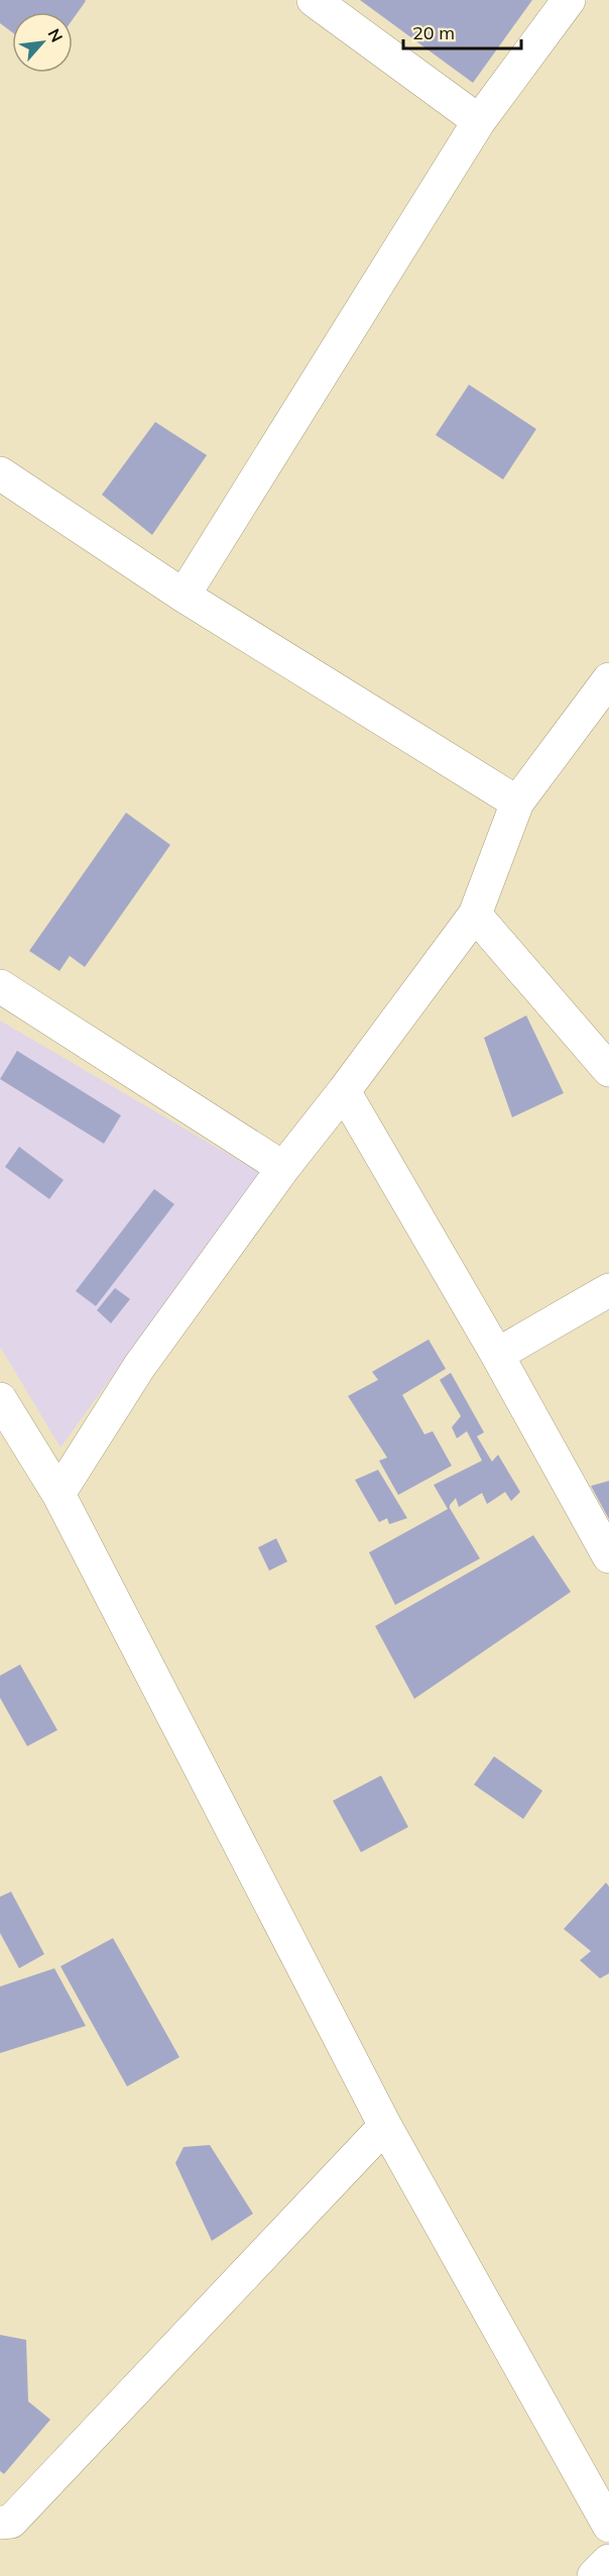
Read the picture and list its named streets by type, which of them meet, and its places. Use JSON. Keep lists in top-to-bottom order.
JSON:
{
  "scale_bar": "20 m",
  "north": "top right"
}
